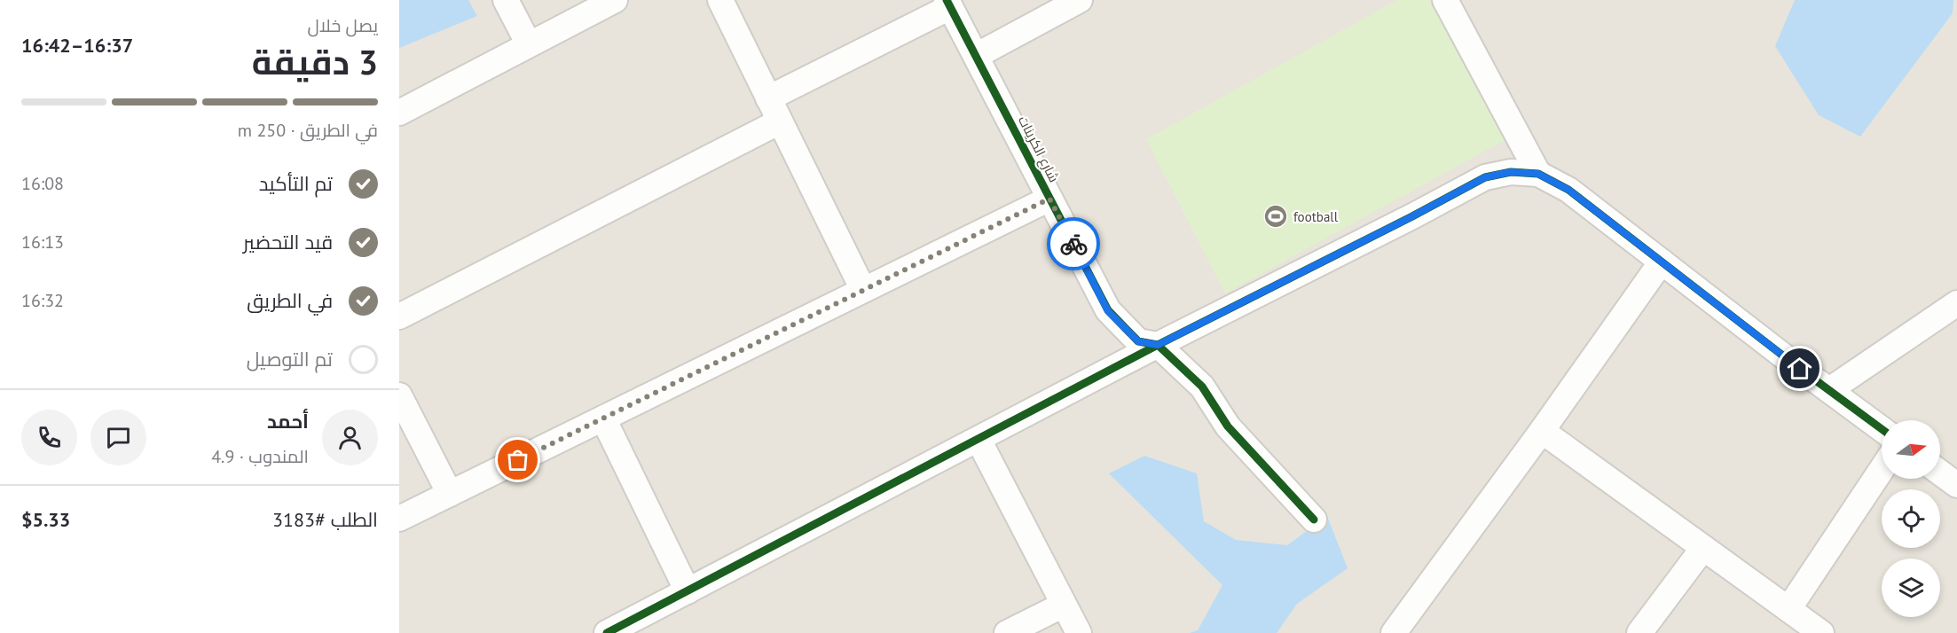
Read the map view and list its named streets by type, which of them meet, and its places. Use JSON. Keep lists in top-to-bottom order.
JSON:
{
  "streets": {
    "street": ["شارع الکرينات"]
  },
  "places": {
    "sports": ["football"]
  },
  "north": "right",
  "page": {
    "heading": ["3 دقيقة", "يصل خلال", "16:37–16:42"],
    "panel": [
      "أحمد",
      "المندوب · 4.9",
      "الطلب #3183",
      "$5.33"
    ],
    "bar": "في الطريق · 250 m",
    "list": [
      ["تم التأكيد", "16:08"],
      ["قيد التحضير", "16:13"],
      ["في الطريق", "16:32"],
      "تم التوصيل"
    ]
  }
}
